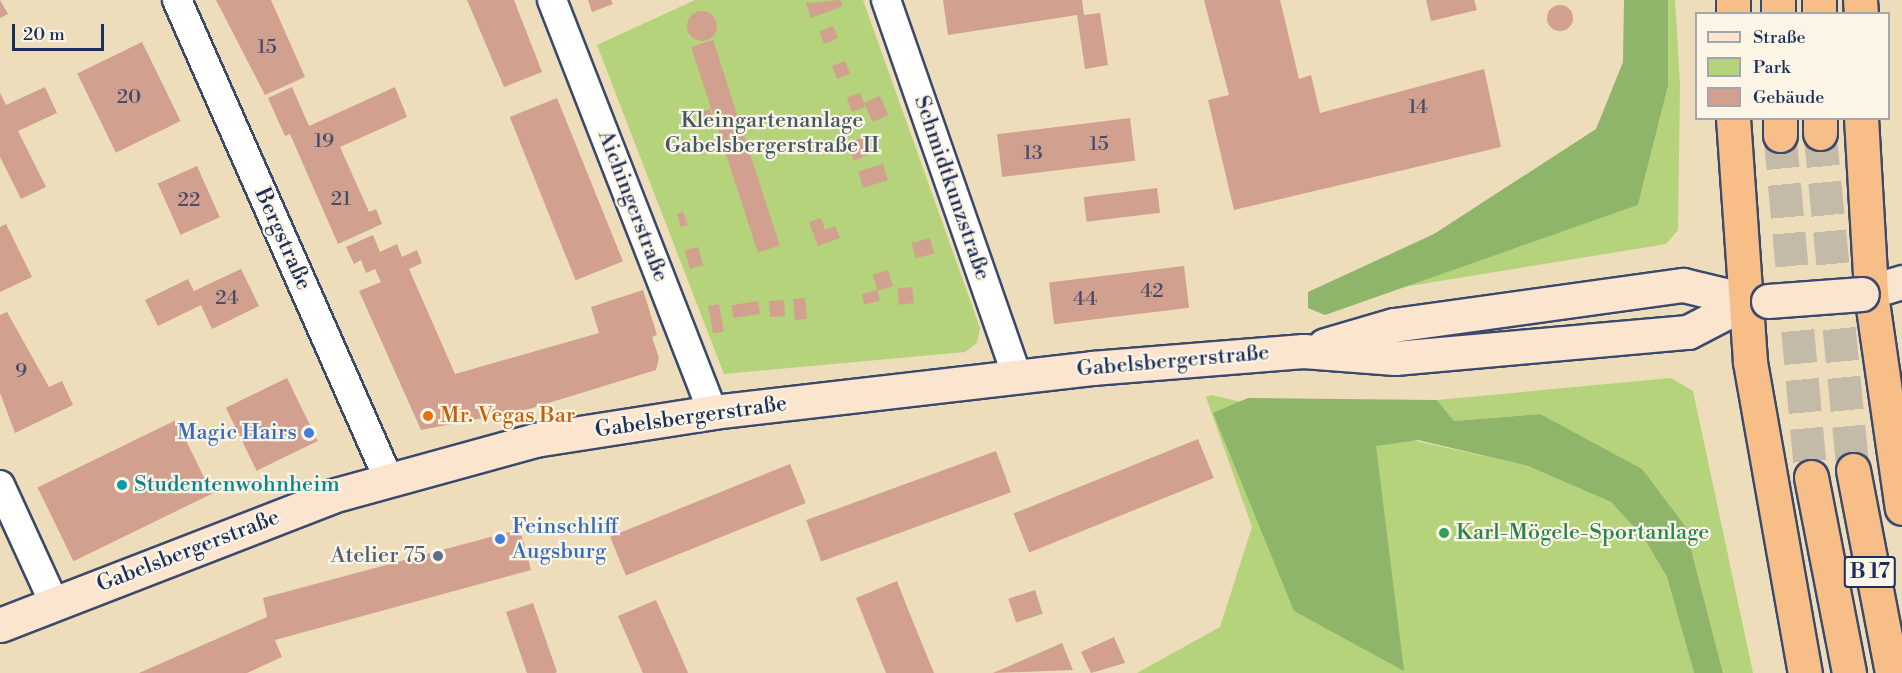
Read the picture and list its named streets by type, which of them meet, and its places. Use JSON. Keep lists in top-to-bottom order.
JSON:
{
  "streets": {
    "highway": ["B 17"],
    "street": [
      "Schmidtkunzstraße",
      "Aichingerstraße",
      "Bergstraße",
      "Gabelsbergerstraße"
    ]
  },
  "crossings": [
    ["Schmidtkunzstraße", "Gabelsbergerstraße"],
    ["Aichingerstraße", "Gabelsbergerstraße"],
    ["Bergstraße", "Gabelsbergerstraße"]
  ],
  "parks": ["Kleingartenanlage Gabelsbergerstraße II"],
  "places": [
    "Mr. Vegas Bar",
    "Magic Hairs",
    "Studentenwohnheim",
    "Karl-Mögele-Sportanlage",
    "Feinschliff Augsburg",
    "Atelier 75"
  ],
  "house_numbers": [
    "15",
    "20",
    "14",
    "19",
    "15",
    "13",
    "21",
    "22",
    "42",
    "24",
    "44",
    "9"
  ],
  "legend": ["Straße", "Park", "Gebäude"],
  "scale_bar": "20 m"
}
